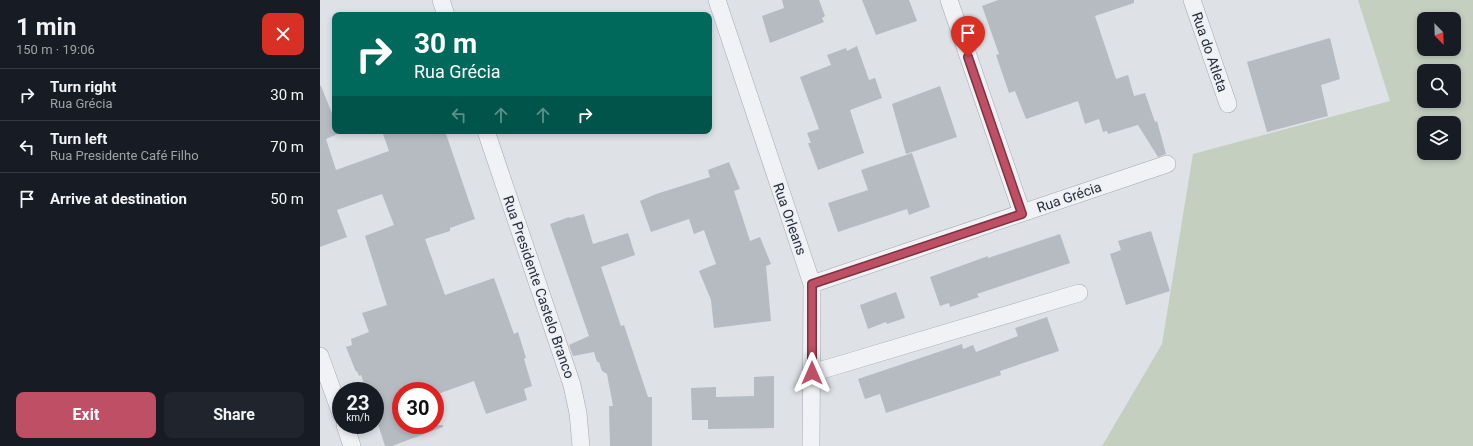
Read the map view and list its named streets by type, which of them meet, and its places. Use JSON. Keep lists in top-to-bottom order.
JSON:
{
  "streets": {
    "street": [
      "Rua do Atleta",
      "Rua Grécia",
      "Rua Orleans",
      "Rua Presidente Castelo Branco"
    ]
  },
  "crossings": [
    ["Rua Grécia", "Rua Orleans"]
  ],
  "north": "bottom right",
  "page": {
    "heading": ["1 min", "150 m · 19:06"],
    "turn": ["30 m", "Rua Grécia"],
    "list": [
      {
        "name": "Turn right",
        "note": "Rua Grécia",
        "value": "30 m"
      },
      {
        "name": "Turn left",
        "note": "Rua Presidente Café Filho",
        "value": "70 m"
      },
      {
        "name": "Arrive at destination",
        "value": "50 m"
      }
    ],
    "speed": "23 km/h",
    "limit": "30",
    "buttons": ["Exit", "Share"]
  }
}
